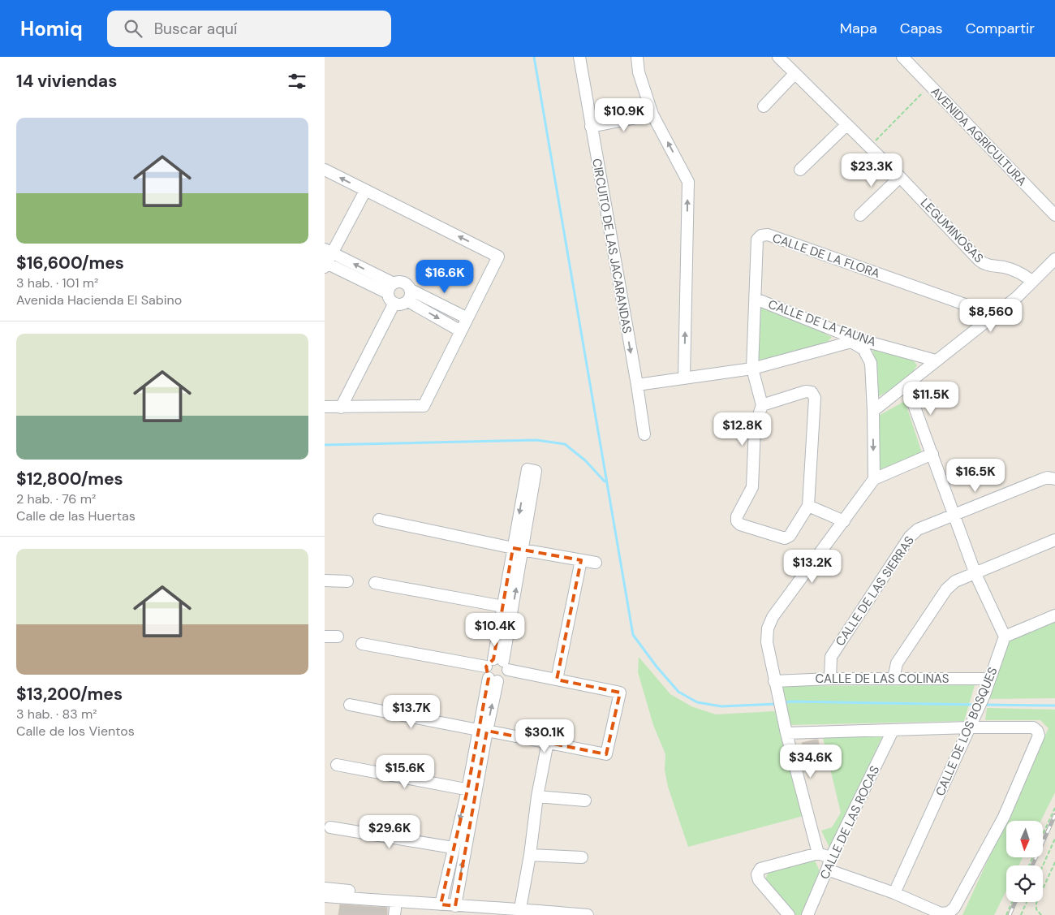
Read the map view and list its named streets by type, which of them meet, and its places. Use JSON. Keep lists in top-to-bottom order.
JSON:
{
  "streets": {
    "street": [
      "AVENIDA AGRICULTURA",
      "LEGUMINOSAS",
      "CIRCUITO DE LAS JACARANDAS",
      "CALLE DE LA FLORA",
      "CALLE DE LA FAUNA",
      "CALLE DE LAS SIERRAS",
      "CALLE DE LAS COLINAS",
      "CALLE DE LOS BOSQUES",
      "CALLE DE LAS ROCAS"
    ]
  },
  "crossings": [
    ["CALLE DE LA FLORA", "CALLE DE LA FAUNA"],
    ["CALLE DE LAS SIERRAS", "CALLE DE LAS COLINAS"],
    ["CALLE DE LAS COLINAS", "CALLE DE LOS BOSQUES"]
  ],
  "north": "bottom",
  "page": {
    "header": "Homiq",
    "search": "Buscar aquí",
    "nav": ["Mapa", "Capas", "Compartir"],
    "heading": "14 viviendas",
    "price": [
      "$10.9K",
      "$23.3K",
      "$16.6K",
      "$8,560",
      "$11.5K",
      "$12.8K",
      "$16.5K",
      "$13.2K",
      "$10.4K",
      "$13.7K",
      "$30.1K",
      "$34.6K",
      "$15.6K",
      "$29.6K"
    ],
    "list": [
      {
        "name": "$16,600/mes",
        "note": "3 hab. · 101 m² · Avenida Hacienda El Sabino"
      },
      {
        "name": "$12,800/mes",
        "note": "2 hab. · 76 m² · Calle de las Huertas"
      },
      {
        "name": "$13,200/mes",
        "note": "3 hab. · 83 m² · Calle de los Vientos"
      }
    ]
  }
}
